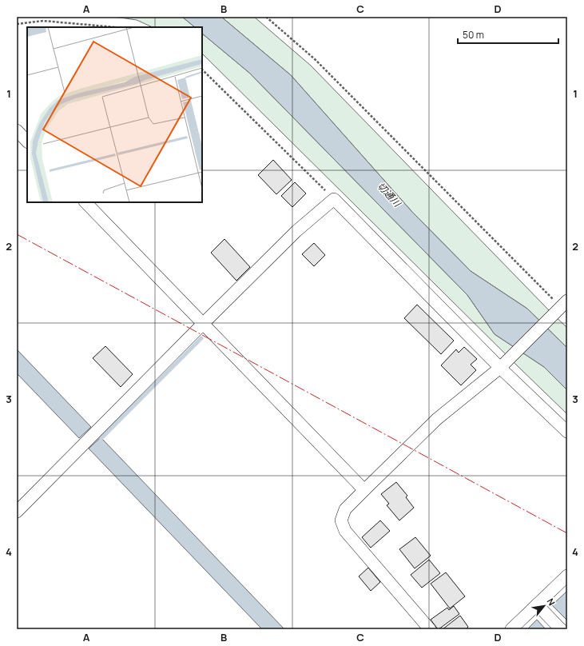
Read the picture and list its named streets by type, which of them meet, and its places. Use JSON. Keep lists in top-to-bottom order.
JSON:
{
  "water": ["切通川"],
  "scale_bar": "50 m",
  "north": "top right",
  "grid": {
    "columns": [
      "A",
      "B",
      "C",
      "D"
    ],
    "rows": [
      "1",
      "2",
      "3",
      "4"
    ]
  }
}
